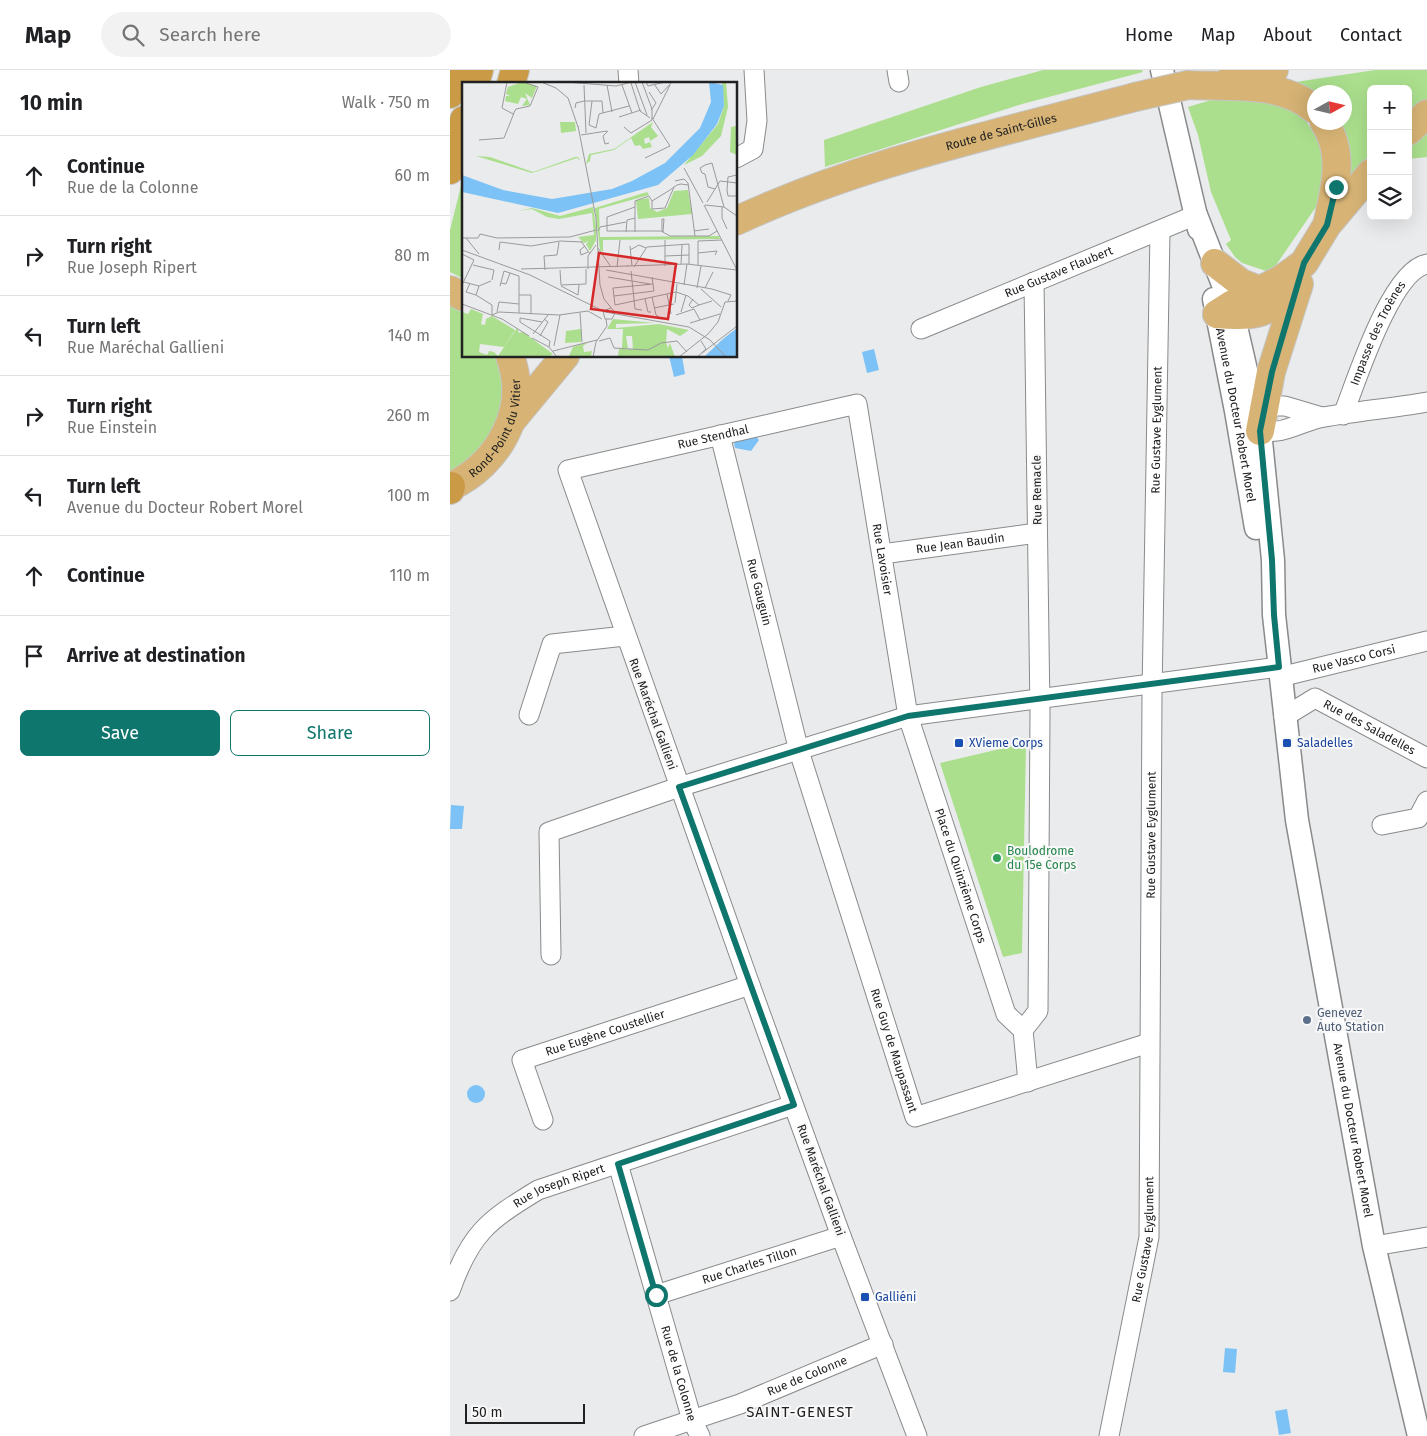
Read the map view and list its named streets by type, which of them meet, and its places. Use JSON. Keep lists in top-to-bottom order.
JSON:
{
  "streets": {
    "main road": ["Route de Saint-Gilles", "Rond-Point du Vitier"],
    "street": [
      "Rue Gustave Flaubert",
      "Impasse des Troènes",
      "Avenue du Docteur Robert Morel",
      "Rue Gustave Eyglument",
      "Rue Stendhal",
      "Rue Remacle",
      "Rue Jean Baudin",
      "Rue Lavoisier",
      "Rue Gauguin",
      "Rue Vasco Corsi",
      "Rue Maréchal Gallieni",
      "Rue des Saladelles",
      "Place du Quinzième Corps",
      "Rue Eugène Coustellier",
      "Rue Guy de Maupassant",
      "Rue Joseph Ripert",
      "Rue Charles Tillon",
      "Rue de la Colonne",
      "Rue de Colonne"
    ]
  },
  "crossings": [
    ["Rue Gustave Flaubert", "Avenue du Docteur Robert Morel"],
    ["Rue Gustave Flaubert", "Rue Gustave Eyglument"],
    ["Rue Gustave Flaubert", "Rue Remacle"],
    ["Avenue du Docteur Robert Morel", "Rue Vasco Corsi"],
    ["Avenue du Docteur Robert Morel", "Rue des Saladelles"],
    ["Rue Gustave Eyglument", "Rue Vasco Corsi"],
    ["Rue Gustave Eyglument", "Rue Guy de Maupassant"],
    ["Rue Stendhal", "Rue Lavoisier"],
    ["Rue Stendhal", "Rue Gauguin"],
    ["Rue Stendhal", "Rue Maréchal Gallieni"],
    ["Rue Remacle", "Rue Jean Baudin"],
    ["Rue Remacle", "Rue Vasco Corsi"],
    ["Rue Jean Baudin", "Rue Lavoisier"],
    ["Rue Lavoisier", "Rue Vasco Corsi"],
    ["Rue Lavoisier", "Place du Quinzième Corps"],
    ["Rue Gauguin", "Rue Vasco Corsi"],
    ["Rue Gauguin", "Rue Guy de Maupassant"],
    ["Rue Vasco Corsi", "Rue Maréchal Gallieni"],
    ["Rue Vasco Corsi", "Place du Quinzième Corps"],
    ["Rue Vasco Corsi", "Rue Guy de Maupassant"],
    ["Rue Maréchal Gallieni", "Rue Eugène Coustellier"],
    ["Rue Maréchal Gallieni", "Rue Joseph Ripert"],
    ["Rue Maréchal Gallieni", "Rue Charles Tillon"],
    ["Rue Maréchal Gallieni", "Rue de Colonne"],
    ["Rue Joseph Ripert", "Rue de la Colonne"],
    ["Rue Charles Tillon", "Rue de la Colonne"],
    ["Rue de la Colonne", "Rue de Colonne"]
  ],
  "districts": ["SAINT-GENEST"],
  "places": {
    "transit": ["XVieme Corps", "Saladelles", "Galliéni"],
    "other": ["Boulodrome du 15e Corps", "Genevez Auto Station"]
  },
  "scale_bar": "50 m",
  "north": "right",
  "page": {
    "header": "Map",
    "search": "Search here",
    "nav": [
      "Home",
      "Map",
      "About",
      "Contact"
    ],
    "heading": ["10 min", "Walk · 750 m"],
    "map_buttons": ["+", "−"],
    "list": [
      ["Continue", "Rue de la Colonne", "60 m"],
      ["Turn right", "Rue Joseph Ripert", "80 m"],
      ["Turn left", "Rue Maréchal Gallieni", "140 m"],
      ["Turn right", "Rue Einstein", "260 m"],
      ["Turn left", "Avenue du Docteur Robert Morel", "100 m"],
      ["Continue", "110 m"],
      "Arrive at destination"
    ],
    "buttons": ["Save", "Share"],
    "scale": "50 m"
  }
}
